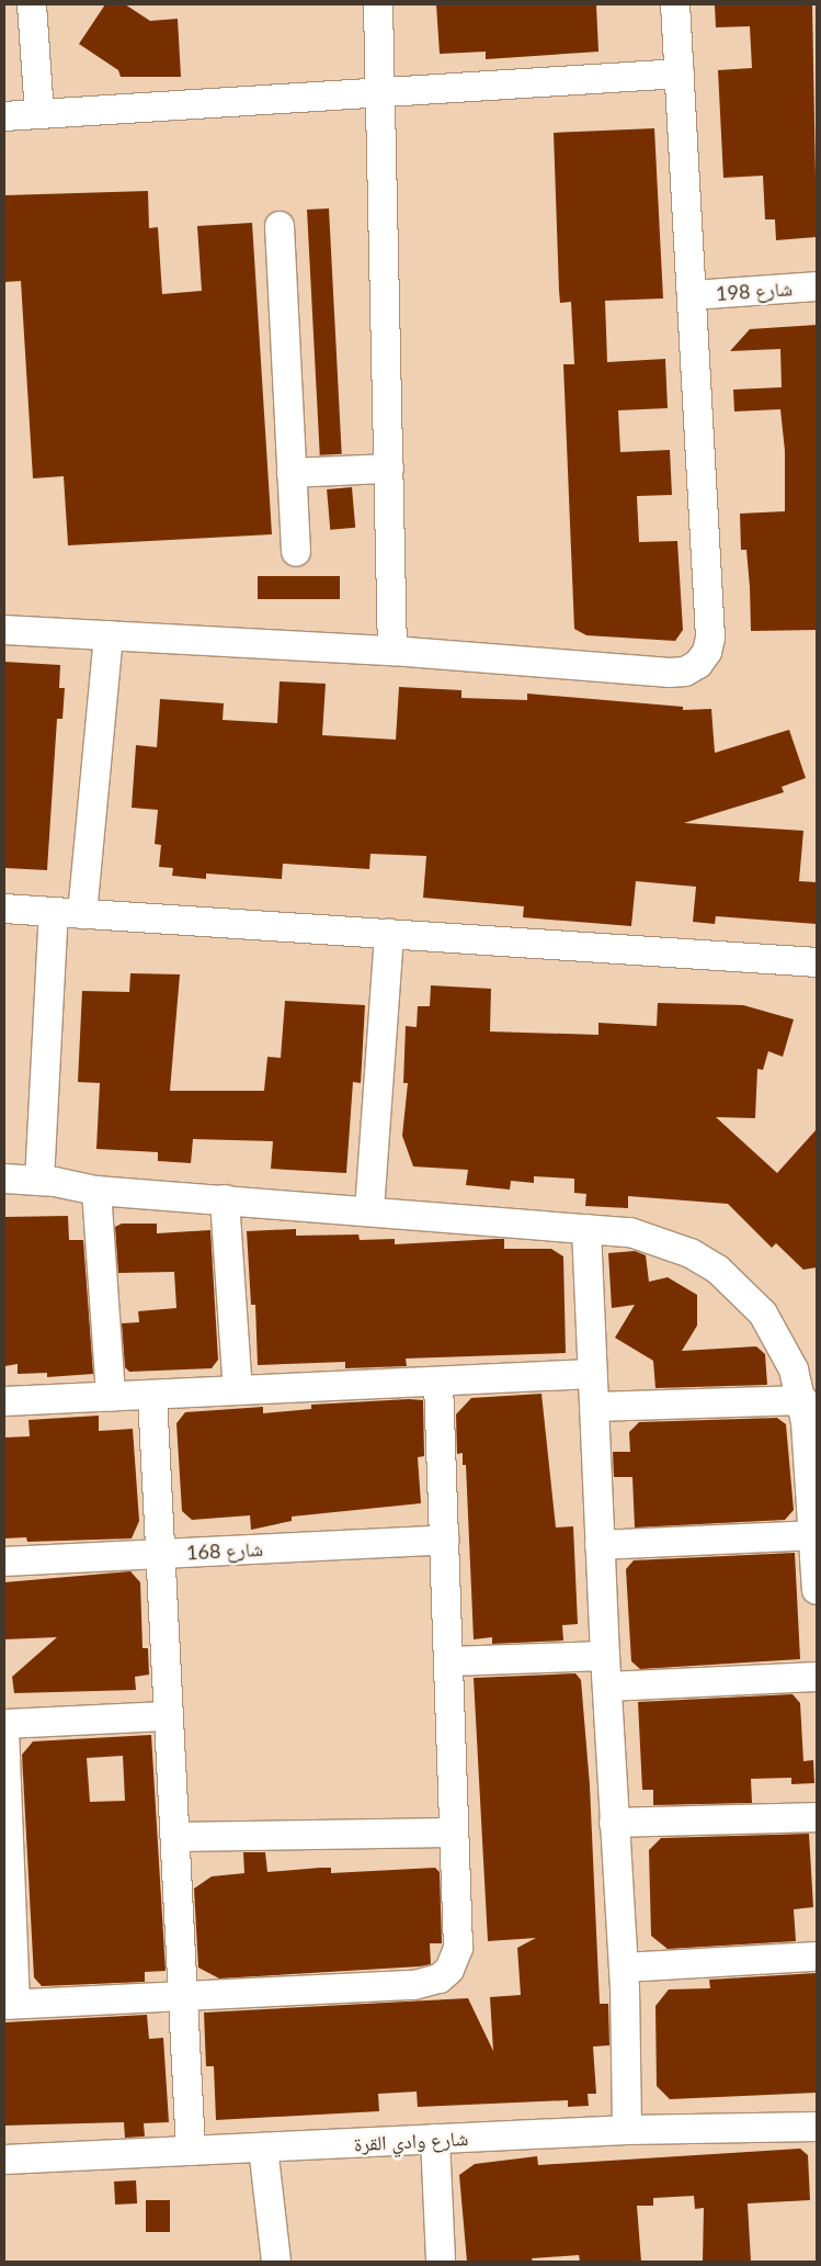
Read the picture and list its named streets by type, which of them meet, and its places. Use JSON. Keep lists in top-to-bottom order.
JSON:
{
  "streets": {
    "street": ["شارع 198", "شارع 168", "شارع وادي القرة"]
  }
}
